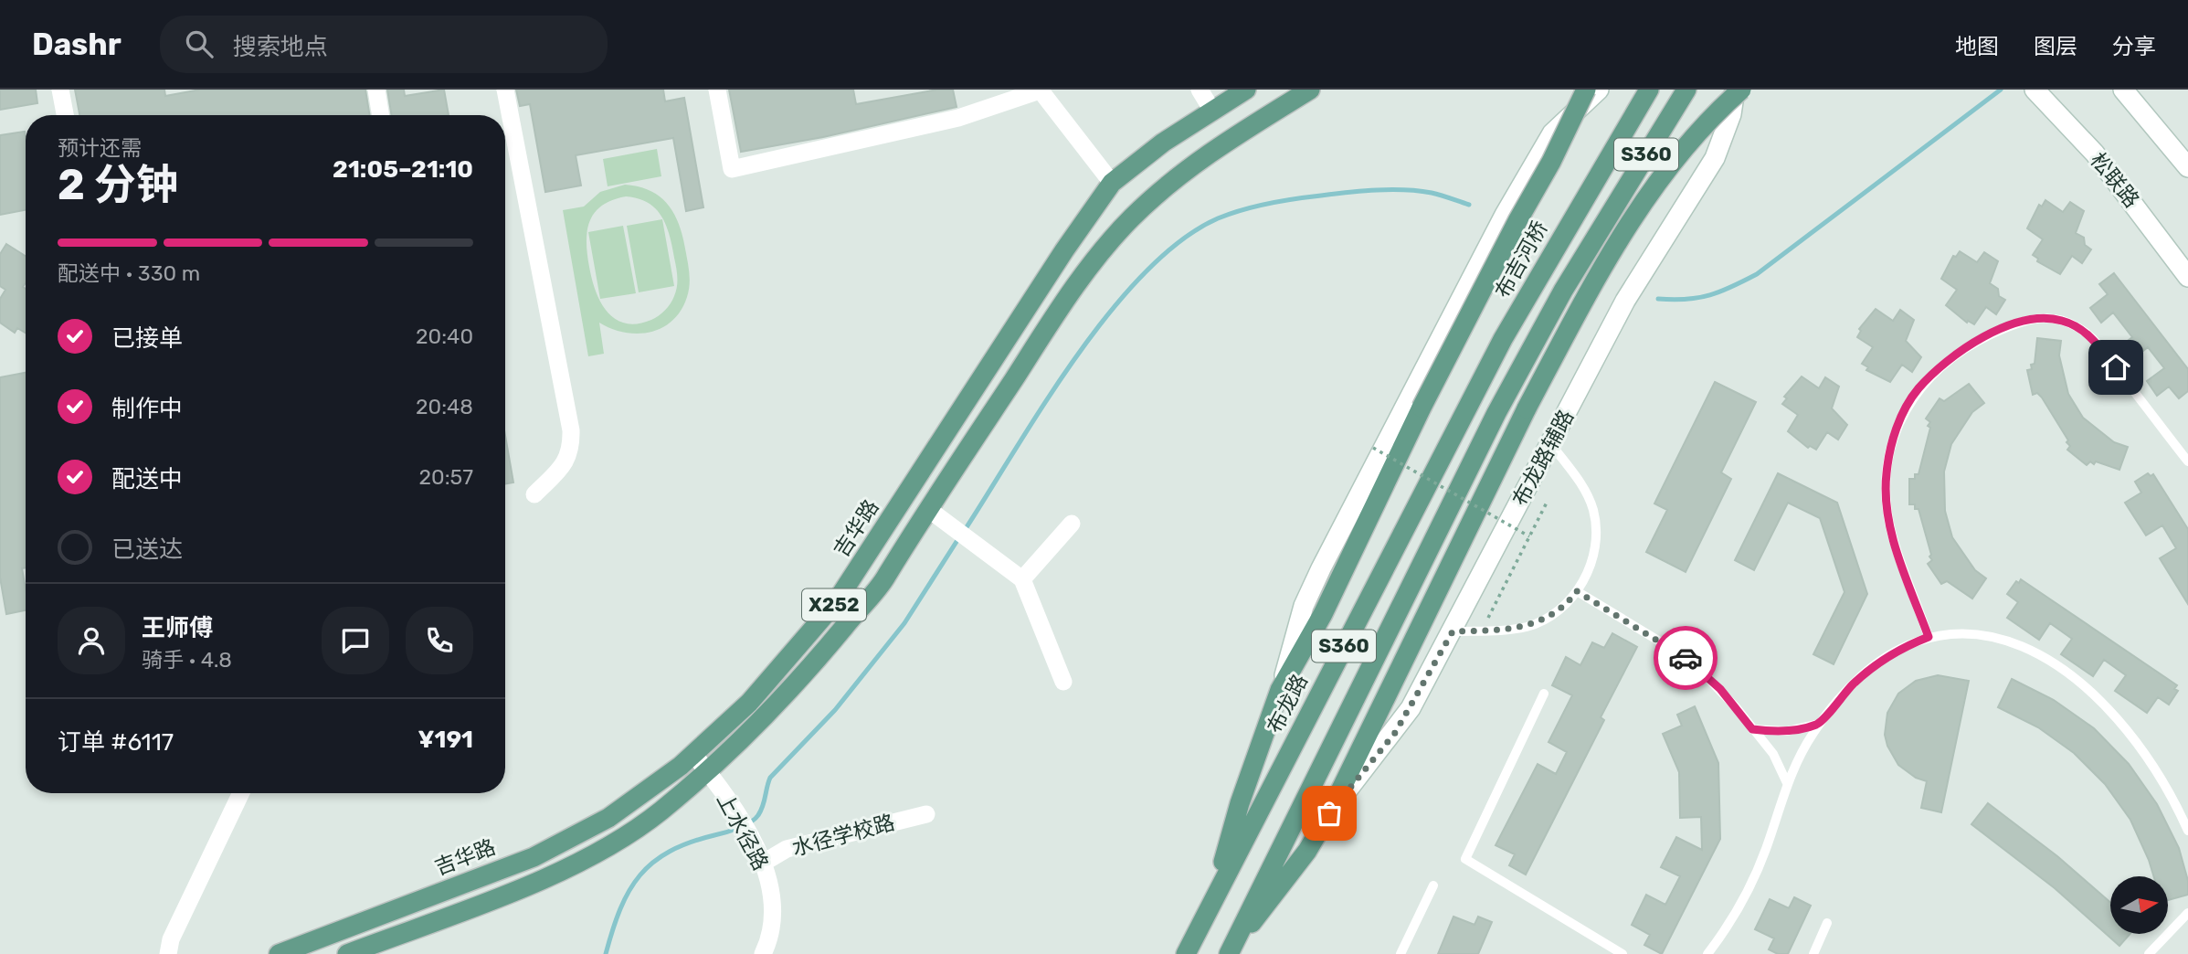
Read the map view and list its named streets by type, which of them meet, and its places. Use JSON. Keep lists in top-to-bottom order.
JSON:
{
  "streets": {
    "main road": [
      "S360",
      "松联路",
      "布吉河桥",
      "布龙路辅路",
      "吉华路",
      "X252",
      "布龙路"
    ],
    "street": ["上水径路", "水径学校路"]
  },
  "crossings": [
    ["布吉河桥", "布龙路"],
    ["吉华路", "上水径路"],
    ["X252", "上水径路"],
    ["上水径路", "水径学校路"]
  ],
  "north": "right",
  "page": {
    "header": "Dashr",
    "search": "搜索地点",
    "nav": ["地图", "图层", "分享"],
    "heading": ["2 分钟", "预计还需", "21:05–21:10"],
    "panel": [
      "王师傅",
      "骑手 · 4.8",
      "订单 #6117",
      "¥191"
    ],
    "bar": "配送中 · 330 m",
    "list": [
      ["已接单", "20:40"],
      ["制作中", "20:48"],
      ["配送中", "20:57"],
      "已送达"
    ]
  }
}
